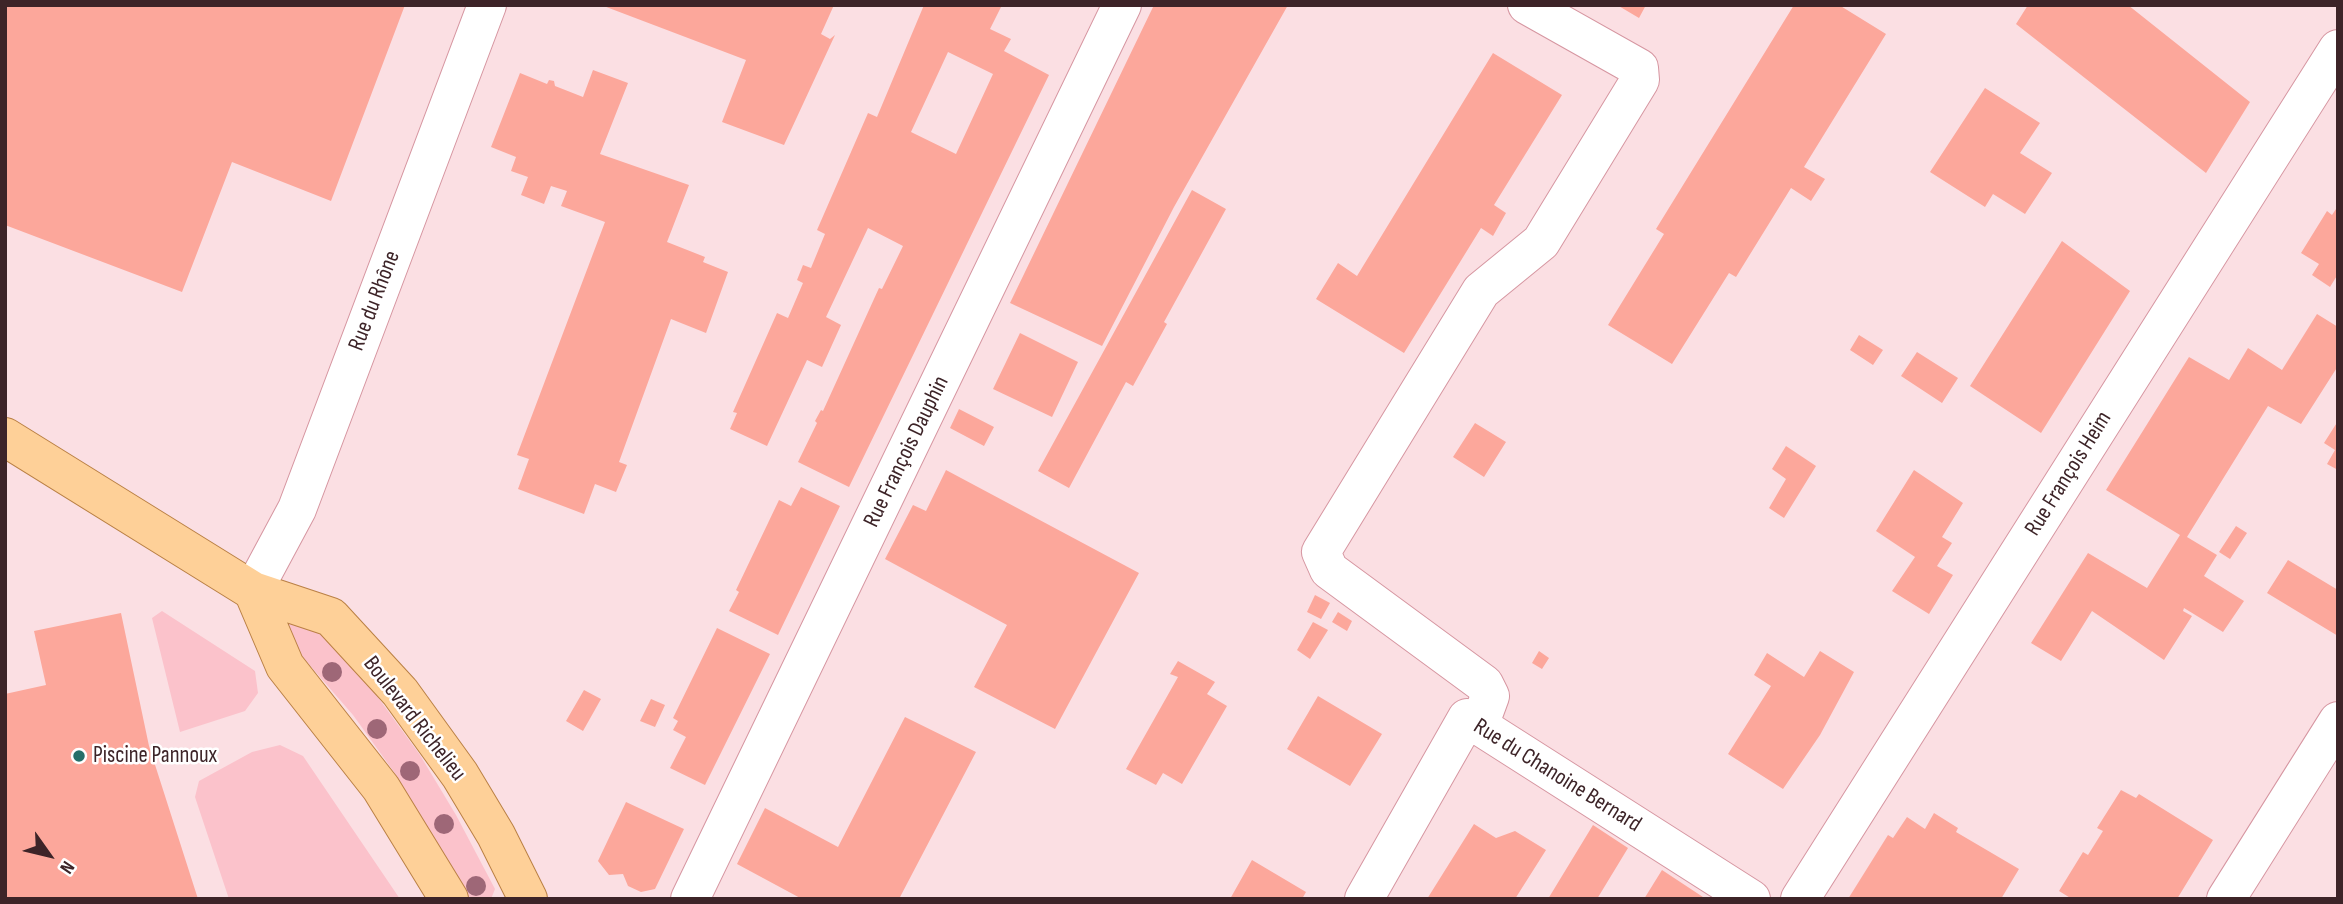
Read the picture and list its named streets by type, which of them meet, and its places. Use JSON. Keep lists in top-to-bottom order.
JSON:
{
  "streets": {
    "main road": ["Boulevard Richelieu"],
    "street": [
      "Rue du Rhône",
      "Rue François Dauphin",
      "Rue François Heim",
      "Rue du Chanoine Bernard"
    ]
  },
  "crossings": [
    ["Rue du Rhône", "Boulevard Richelieu"]
  ],
  "places": ["Piscine Pannoux"],
  "north": "bottom right"
}
